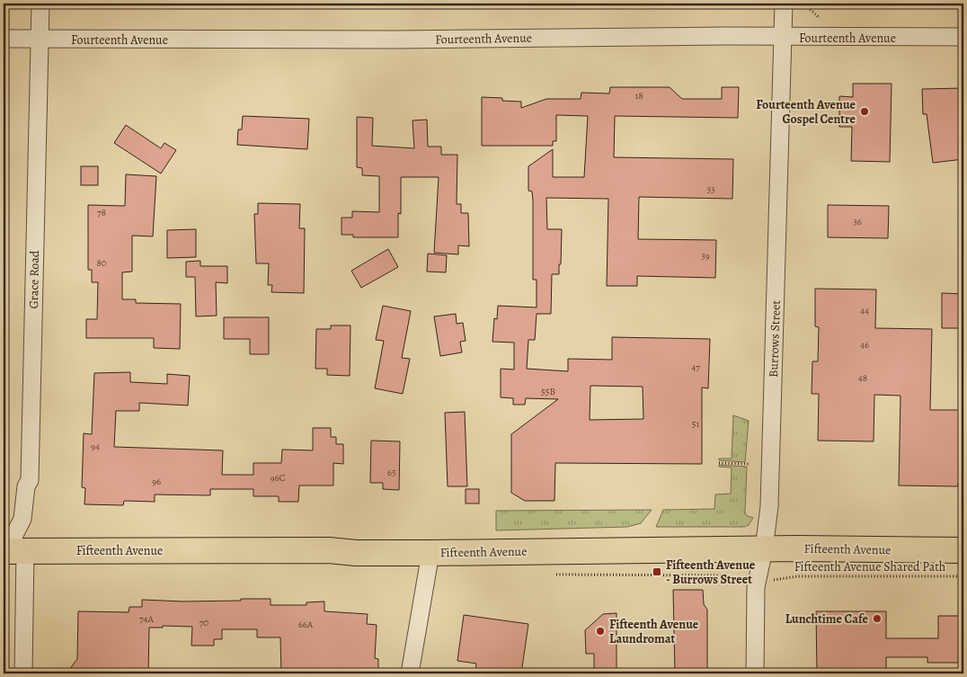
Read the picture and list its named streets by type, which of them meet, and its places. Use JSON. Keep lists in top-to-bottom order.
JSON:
{
  "streets": {
    "main road": ["Fifteenth Avenue"],
    "street": ["Fourteenth Avenue", "Grace Road", "Burrows Street"],
    "path": ["Fifteenth Avenue Shared Path"]
  },
  "crossings": [
    ["Fourteenth Avenue", "Grace Road"],
    ["Fourteenth Avenue", "Burrows Street"],
    ["Grace Road", "Fifteenth Avenue"],
    ["Burrows Street", "Fifteenth Avenue"]
  ],
  "places": {
    "other": ["Fourteenth Avenue Gospel Centre", "Lunchtime Cafe", "Fifteenth Avenue Laundromat"],
    "transit": ["Fifteenth Avenue - Burrows Street"]
  },
  "house_numbers": [
    "18",
    "33",
    "78",
    "36",
    "39",
    "80",
    "44",
    "46",
    "47",
    "48",
    "55B",
    "51",
    "94",
    "65",
    "96C",
    "96",
    "74A",
    "70",
    "66A"
  ]
}
